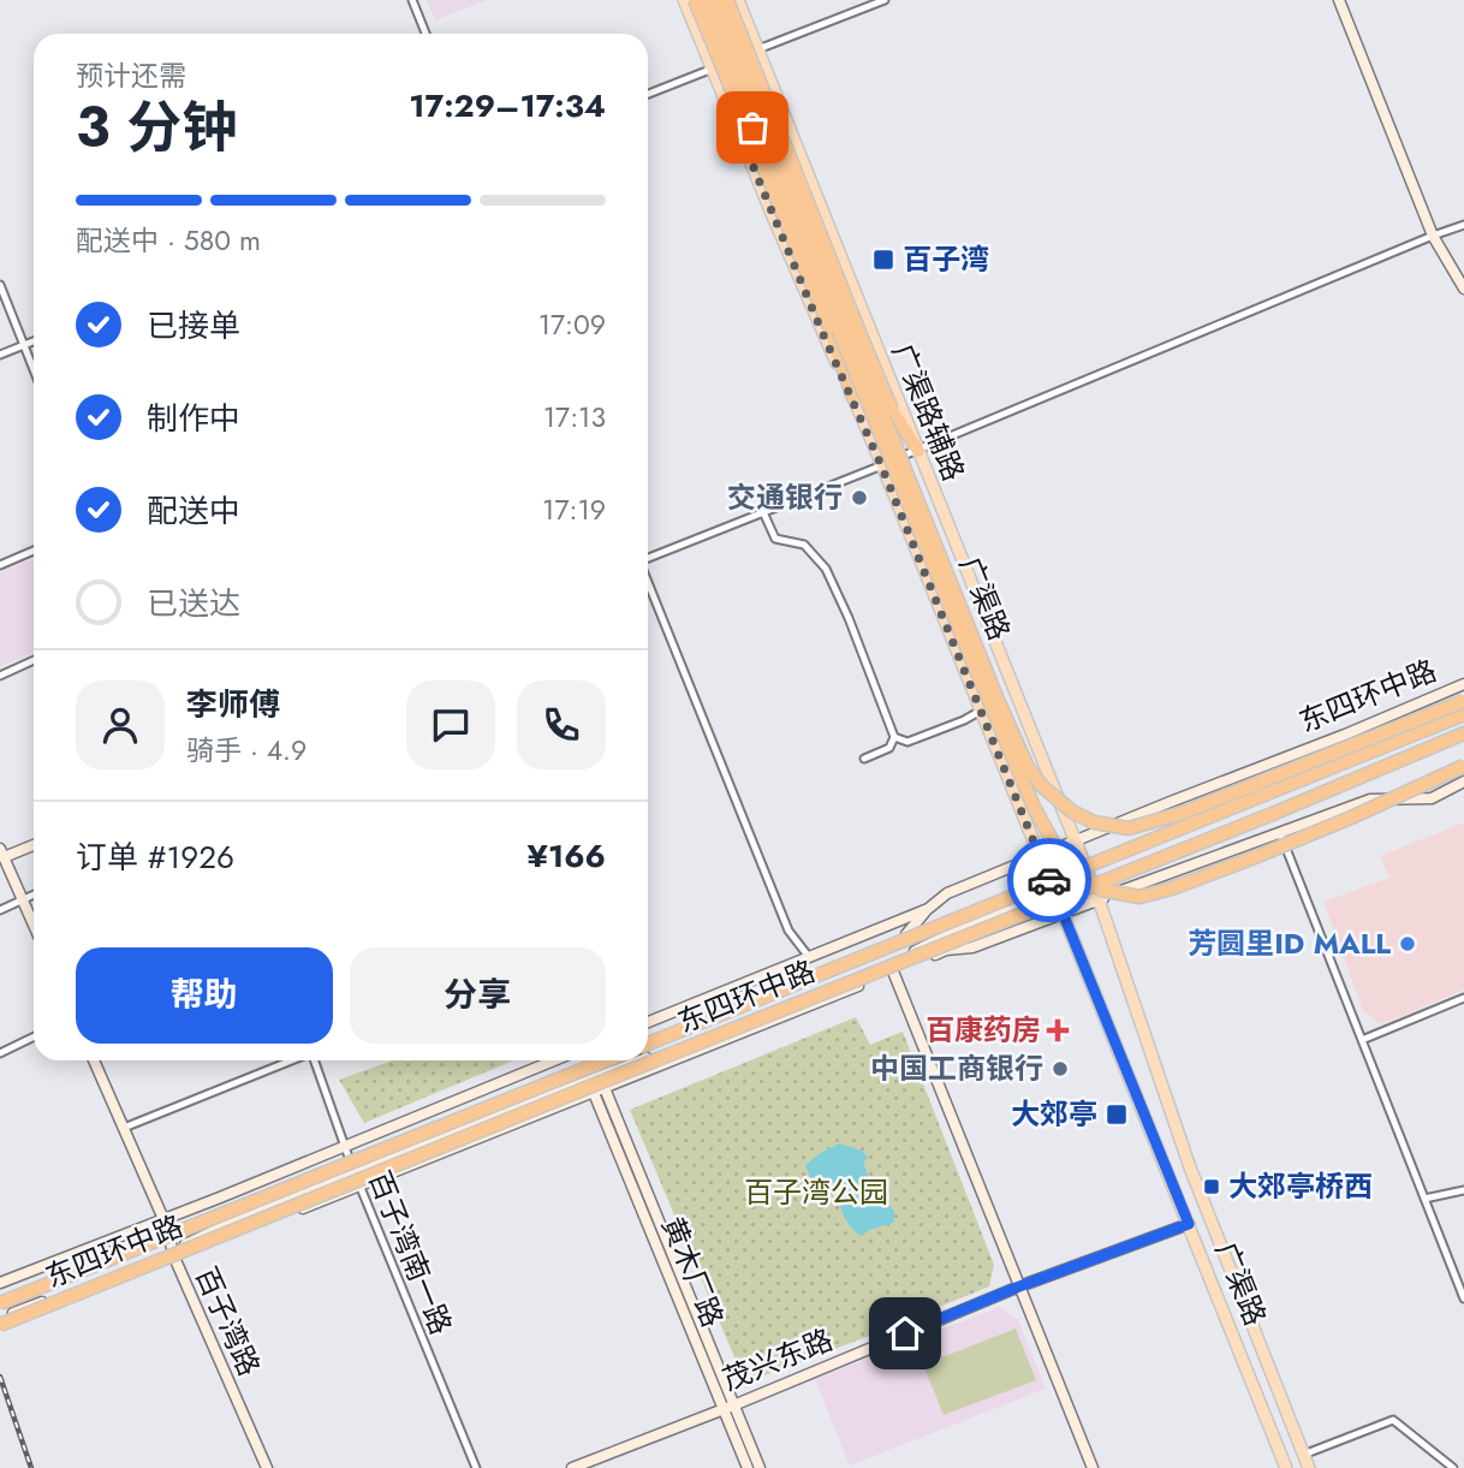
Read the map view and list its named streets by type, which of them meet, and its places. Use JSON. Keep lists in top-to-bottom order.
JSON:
{
  "streets": {
    "highway": ["广渠路", "东四环中路"],
    "main road": [
      "广渠路辅路",
      "黄木厂路",
      "百子湾路",
      "茂兴东路"
    ],
    "street": ["百子湾南一路"]
  },
  "crossings": [
    ["广渠路辅路", "广渠路"],
    ["广渠路辅路", "东四环中路"],
    ["广渠路", "东四环中路"],
    ["广渠路", "茂兴东路"],
    ["东四环中路", "百子湾南一路"],
    ["东四环中路", "黄木厂路"],
    ["东四环中路", "百子湾路"],
    ["黄木厂路", "茂兴东路"]
  ],
  "parks": ["百子湾公园"],
  "places": {
    "transit": ["百子湾", "大郊亭", "大郊亭桥西"],
    "other": ["交通银行", "芳圆里ID MALL", "中国工商银行"],
    "health": ["百康药房"]
  },
  "page": {
    "heading": ["3 分钟", "预计还需", "17:29–17:34"],
    "panel": [
      "李师傅",
      "骑手 · 4.9",
      "订单 #1926",
      "¥166"
    ],
    "bar": "配送中 · 580 m",
    "list": [
      ["已接单", "17:09"],
      ["制作中", "17:13"],
      ["配送中", "17:19"],
      "已送达"
    ],
    "buttons": ["帮助", "分享"]
  }
}
